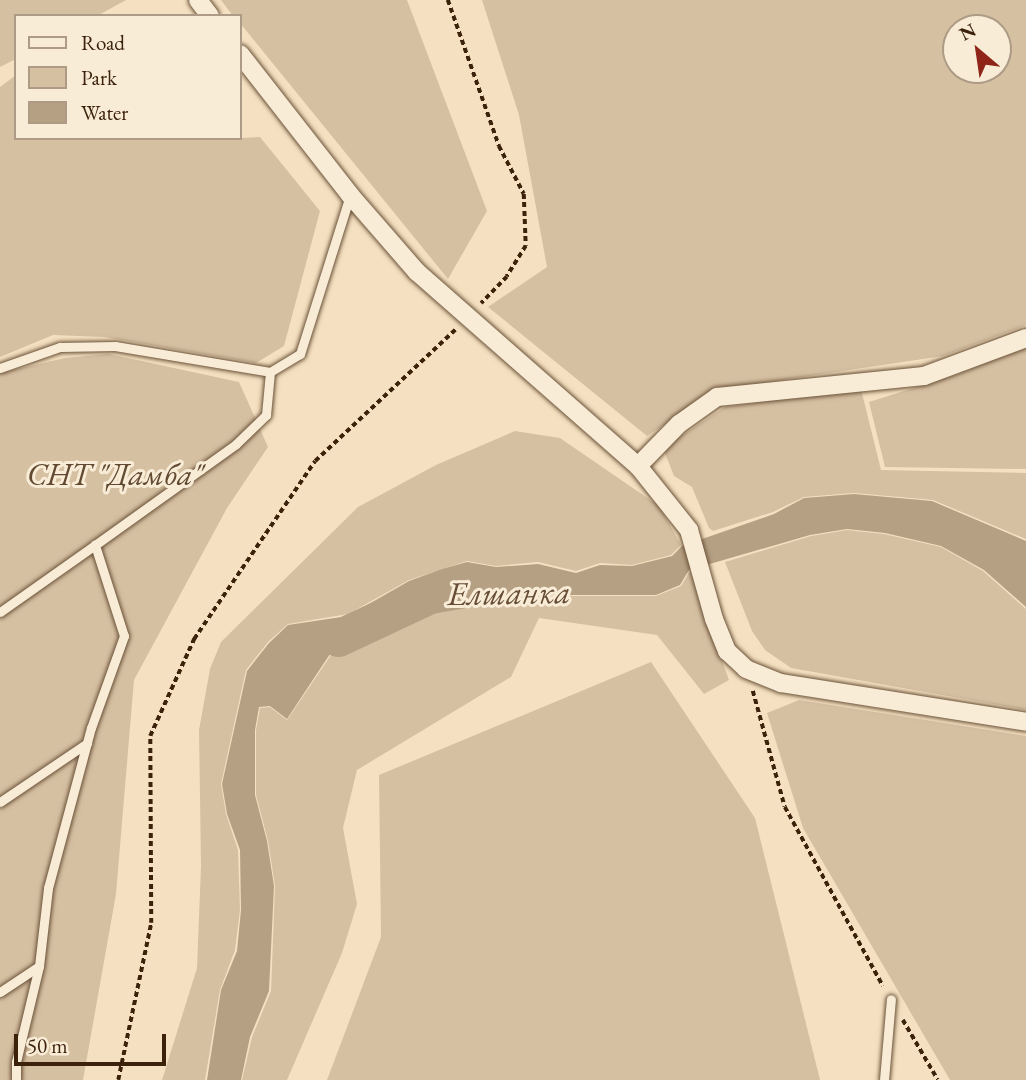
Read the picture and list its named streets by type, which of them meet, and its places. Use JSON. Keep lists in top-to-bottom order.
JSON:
{
  "water": ["Елшанка"],
  "parks": ["СНТ \"Дамба\""],
  "legend": ["Road", "Park", "Water"],
  "scale_bar": "50 m",
  "north": "top left"
}
